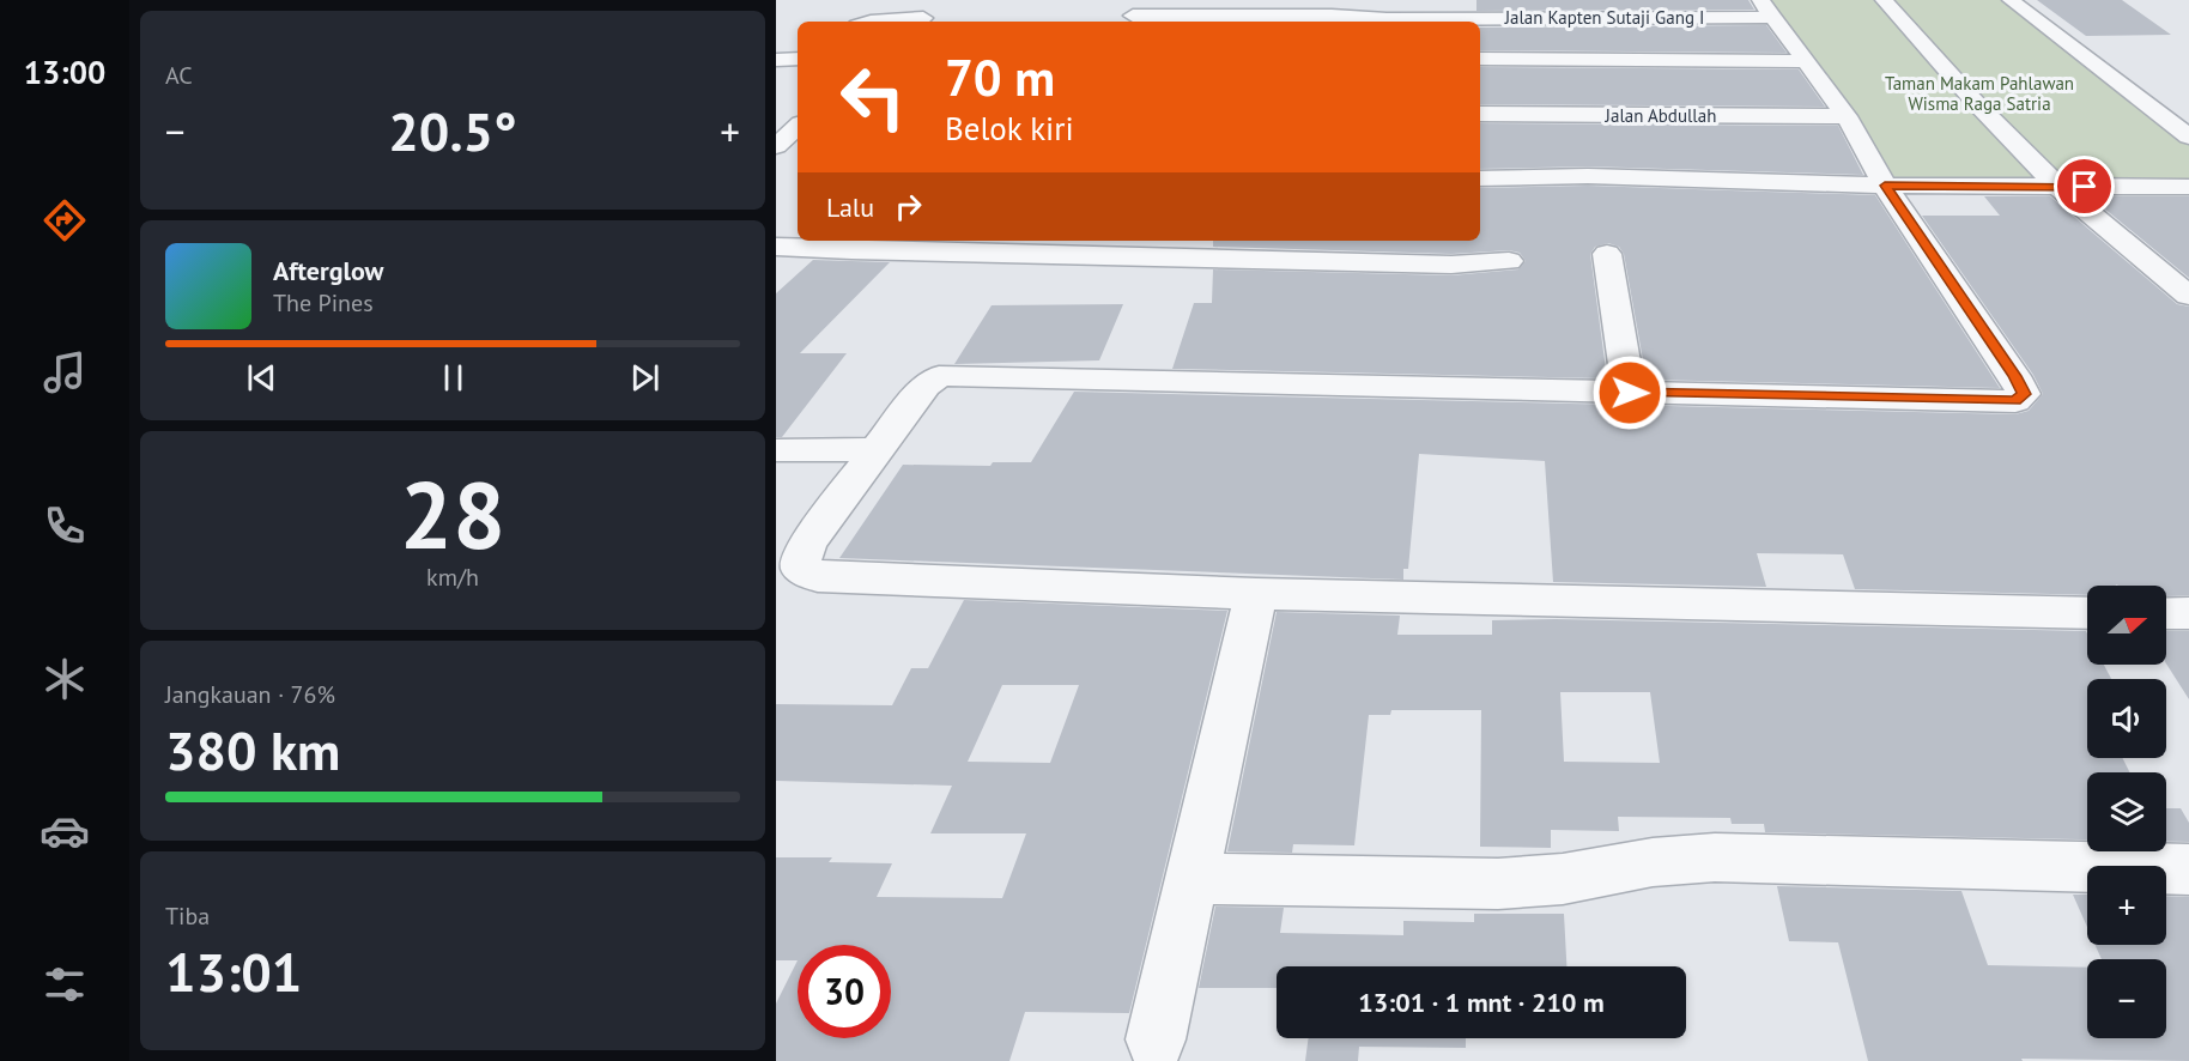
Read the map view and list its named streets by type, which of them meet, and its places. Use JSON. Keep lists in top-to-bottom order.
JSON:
{
  "streets": {
    "street": ["Jalan Kapten Sutaji Gang I", "Jalan Abdullah"]
  },
  "parks": ["Taman Makam Pahlawan Wisma Raga Satria"],
  "north": "right",
  "page": {
    "tabs": "13:00",
    "tile": [
      "AC",
      ["28", "km/h"],
      ["Jangkauan · 76%", "380 km"],
      ["Tiba", "13:01"]
    ],
    "turn": ["70 m", "Belok kiri"],
    "heat": ["−", "20.5°", "+"],
    "then": "Lalu",
    "song": ["Afterglow", "The Pines"],
    "map_buttons": ["+", "−"],
    "limit": "30",
    "trip": "13:01 · 1 mnt · 210 m"
  }
}
